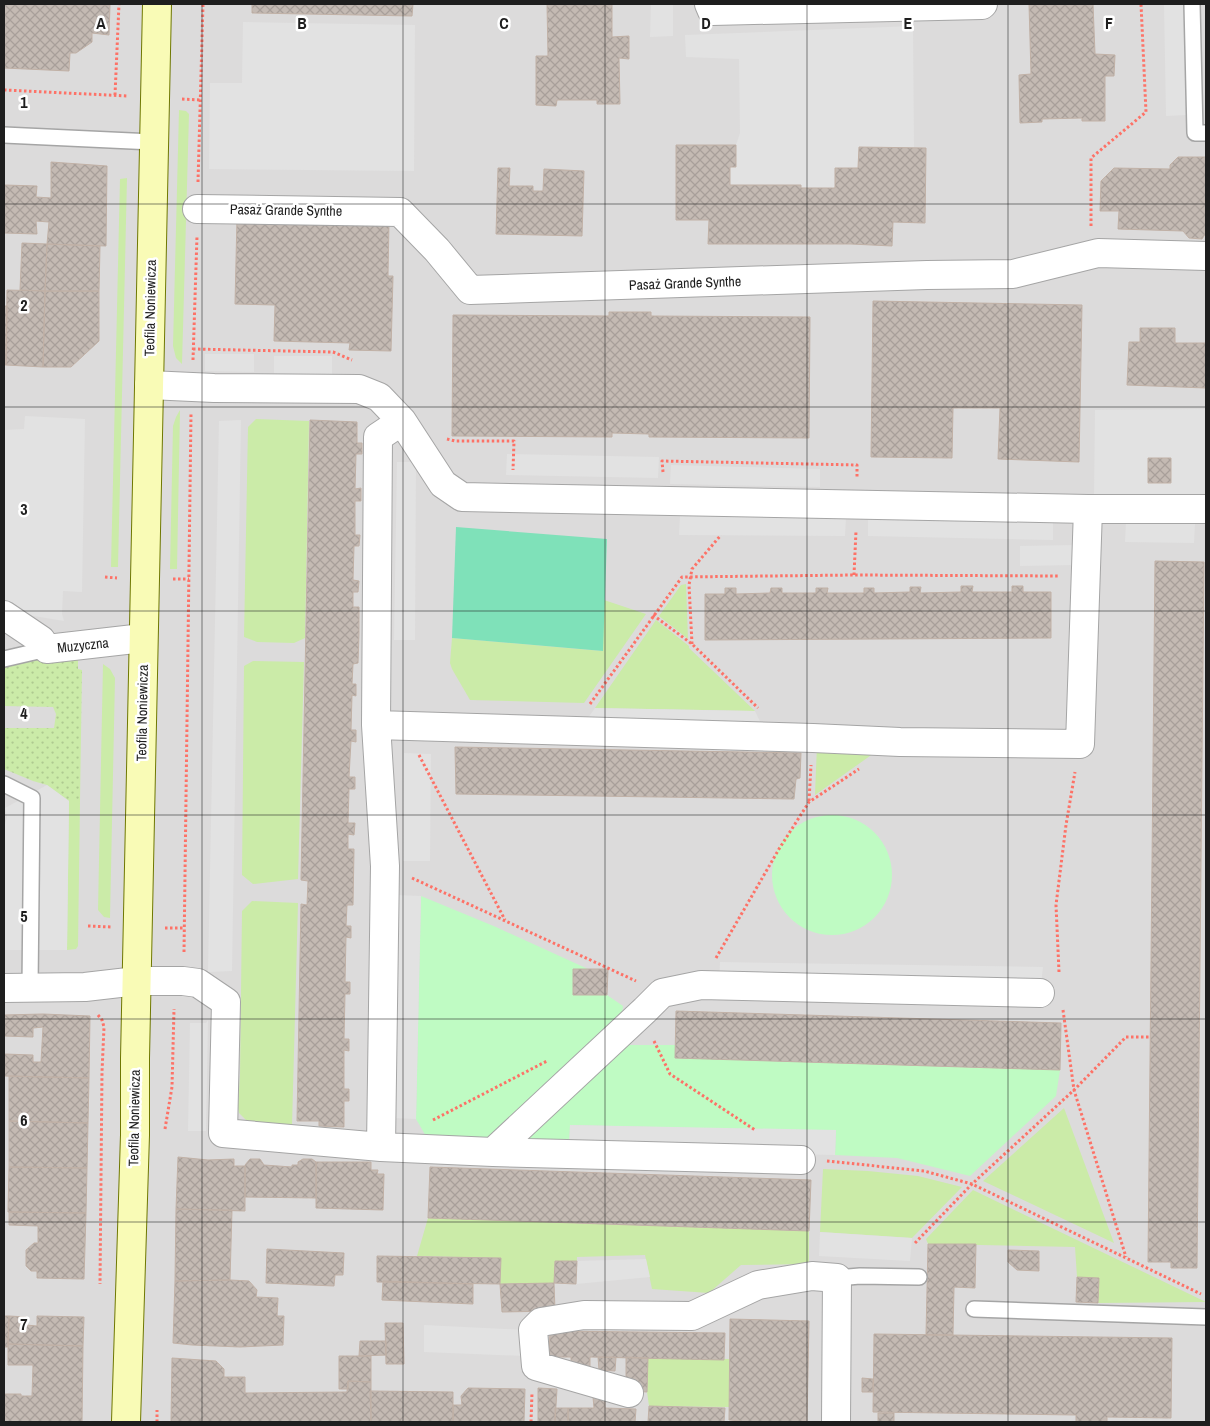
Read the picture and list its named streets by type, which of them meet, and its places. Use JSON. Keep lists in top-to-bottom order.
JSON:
{
  "streets": {
    "street": ["Pasaż Grande Synthe", "Teofila Noniewicza", "Muzyczna"]
  },
  "crossings": [
    ["Teofila Noniewicza", "Muzyczna"]
  ],
  "grid": {
    "columns": [
      "A",
      "B",
      "C",
      "D",
      "E",
      "F"
    ],
    "rows": [
      "1",
      "2",
      "3",
      "4",
      "5",
      "6",
      "7"
    ]
  }
}
